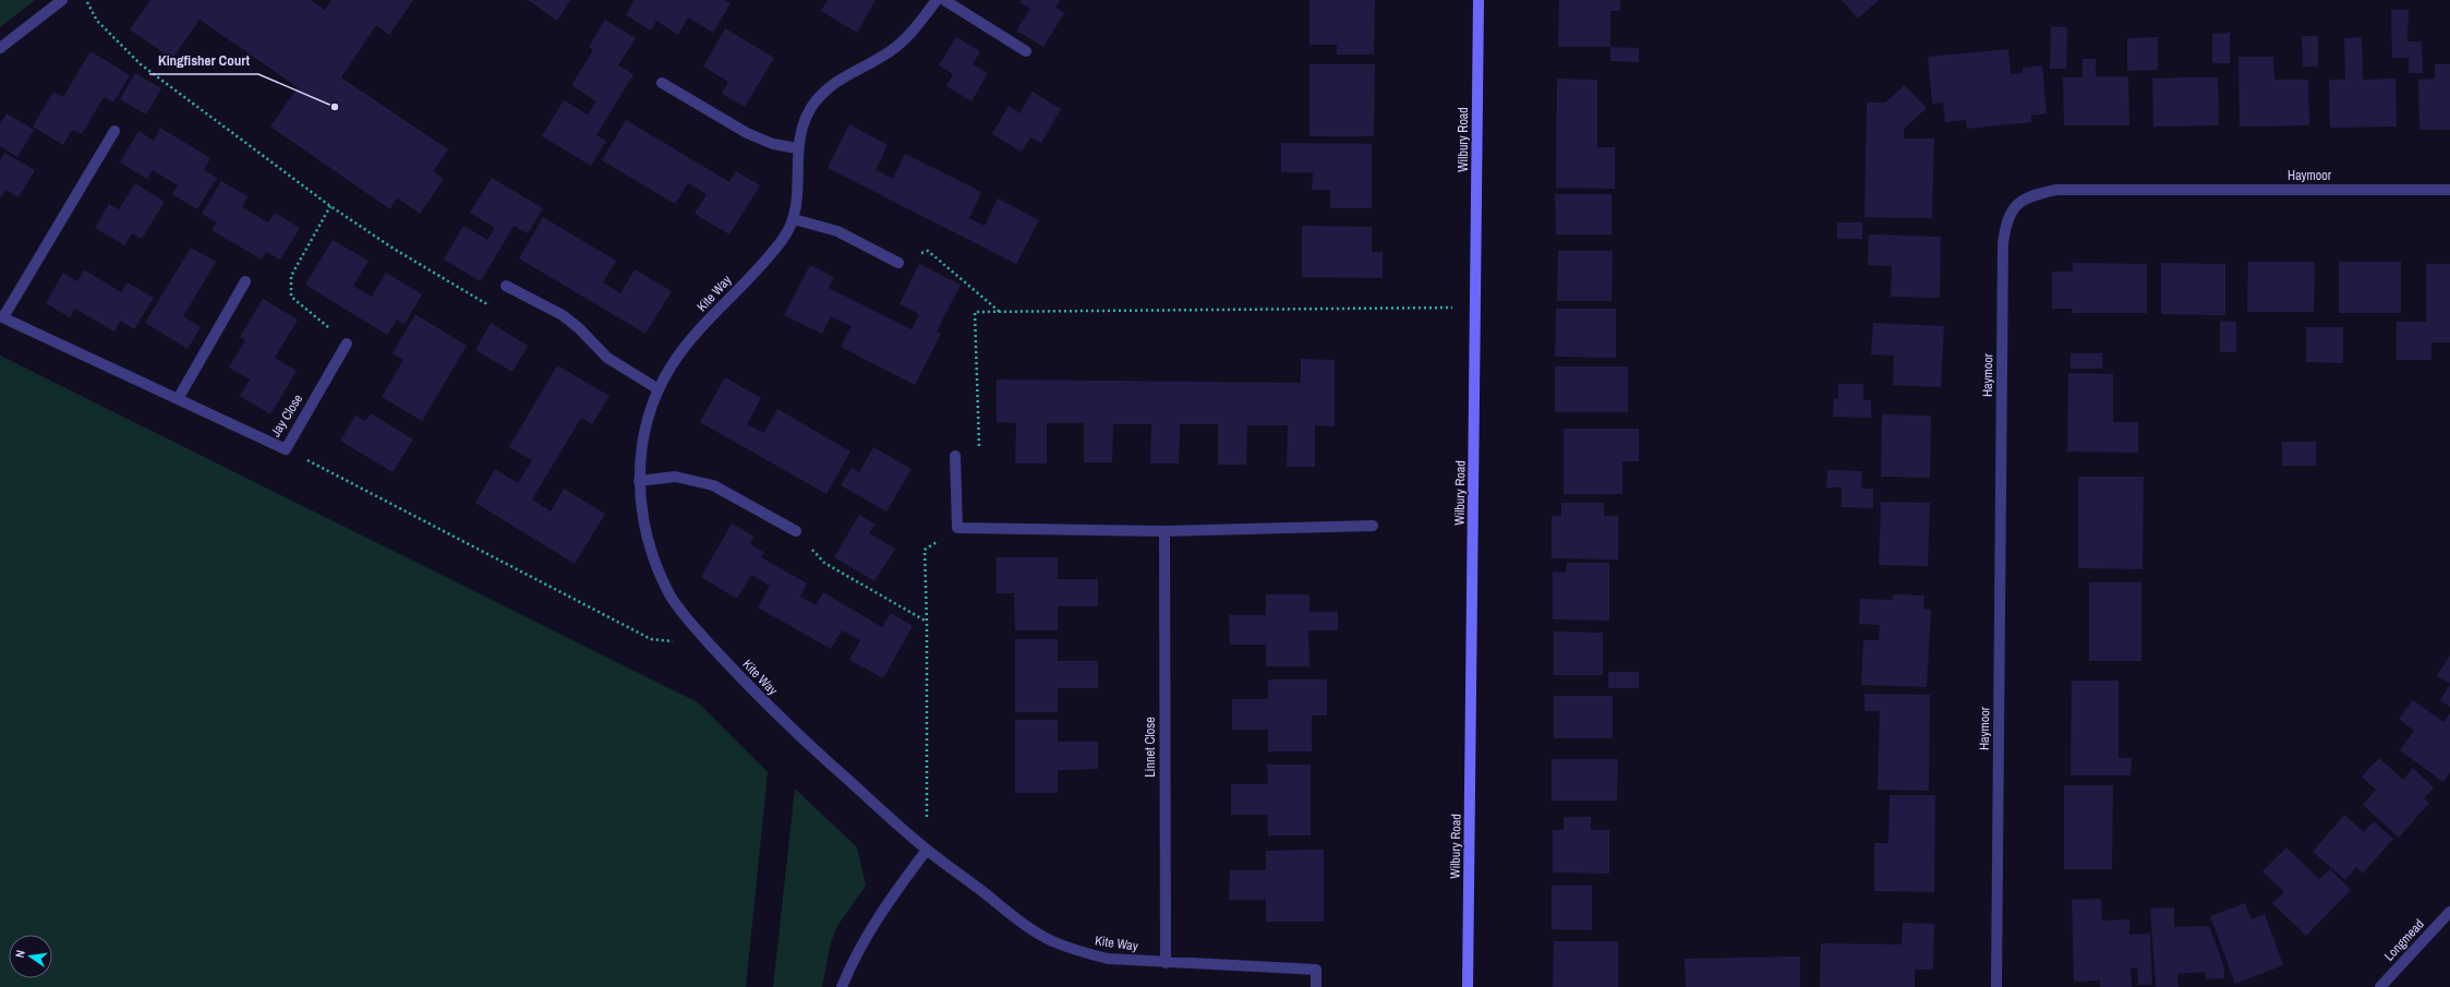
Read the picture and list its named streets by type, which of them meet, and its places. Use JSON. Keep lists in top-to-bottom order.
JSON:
{
  "streets": {
    "street": [
      "Wilbury Road",
      "Haymoor",
      "Kite Way",
      "Jay Close",
      "Linnet Close",
      "Longmead"
    ]
  },
  "crossings": [
    ["Kite Way", "Linnet Close"]
  ],
  "places": ["Kingfisher Court"],
  "north": "left"
}
